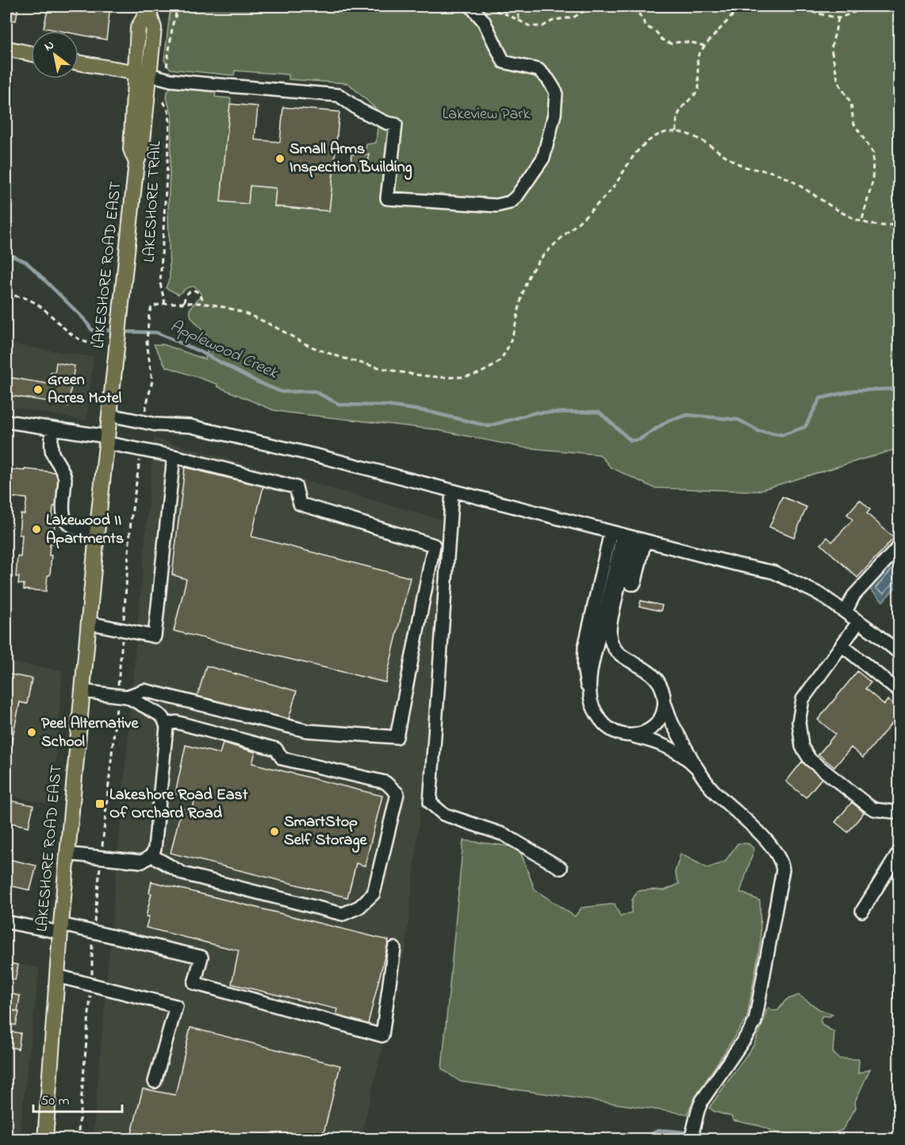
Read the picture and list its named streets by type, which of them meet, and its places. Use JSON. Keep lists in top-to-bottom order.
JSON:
{
  "streets": {
    "main road": ["LAKESHORE ROAD EAST"],
    "path": ["LAKESHORE TRAIL"]
  },
  "water": ["Applewood Creek"],
  "parks": ["Lakeview Park"],
  "places": {
    "other": [
      "Small Arms Inspection Building",
      "Green Acres Motel",
      "Lakewood II Apartments",
      "Peel Alternative School",
      "SmartStop Self Storage"
    ],
    "transit": ["Lakeshore Road East Of Orchard Road"]
  },
  "scale_bar": "50 m",
  "north": "top left"
}
